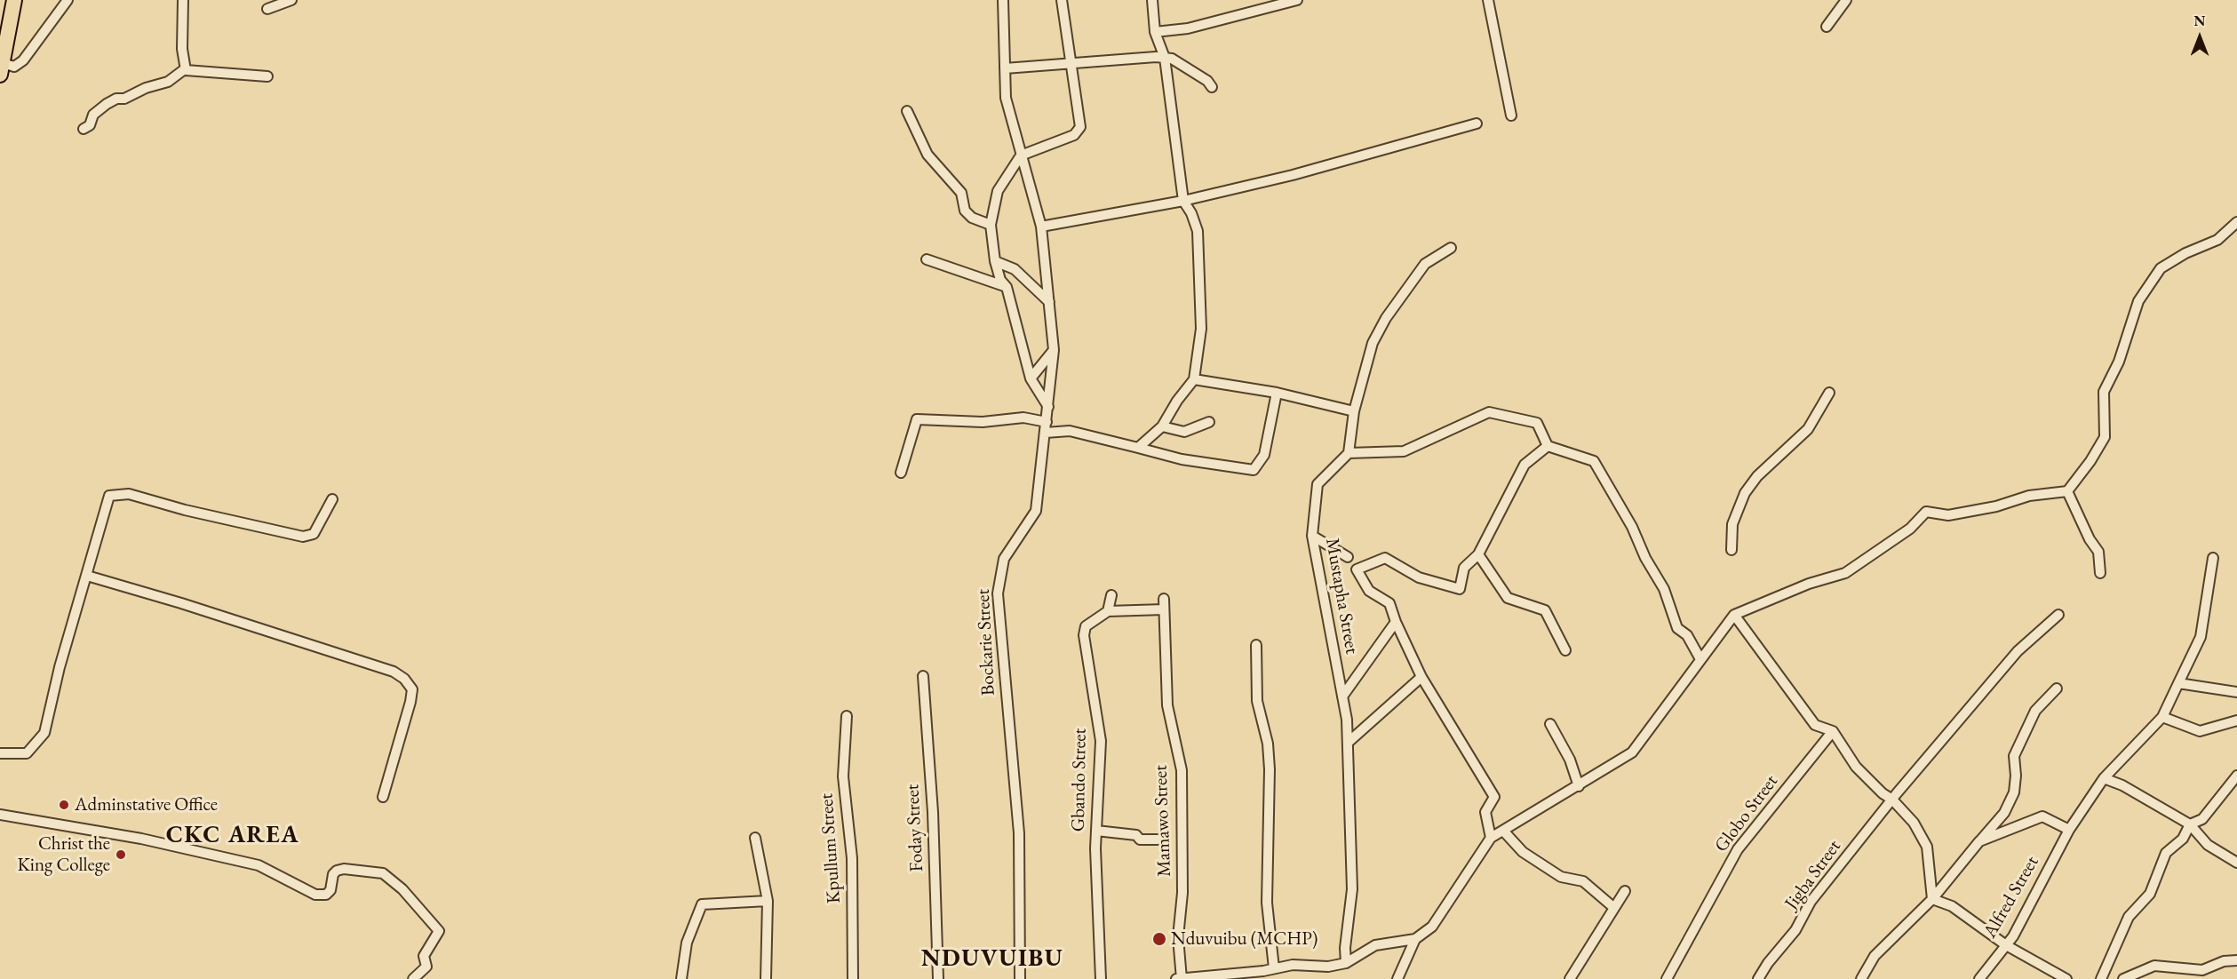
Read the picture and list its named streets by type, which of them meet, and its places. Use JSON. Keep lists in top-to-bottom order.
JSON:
{
  "streets": {
    "street": [
      "Mustapha Street",
      "Bockarie Street",
      "Gbando Street",
      "Globo Street",
      "Mamawo Street",
      "Foday Street",
      "Kpullum Street",
      "Jigba Street",
      "Alfred Street"
    ]
  },
  "districts": ["CKC AREA", "NDUVUIBU"],
  "places": ["Adminstative Office", "Christ the King College", "Nduvuibu (MCHP)"],
  "north": "top"
}
